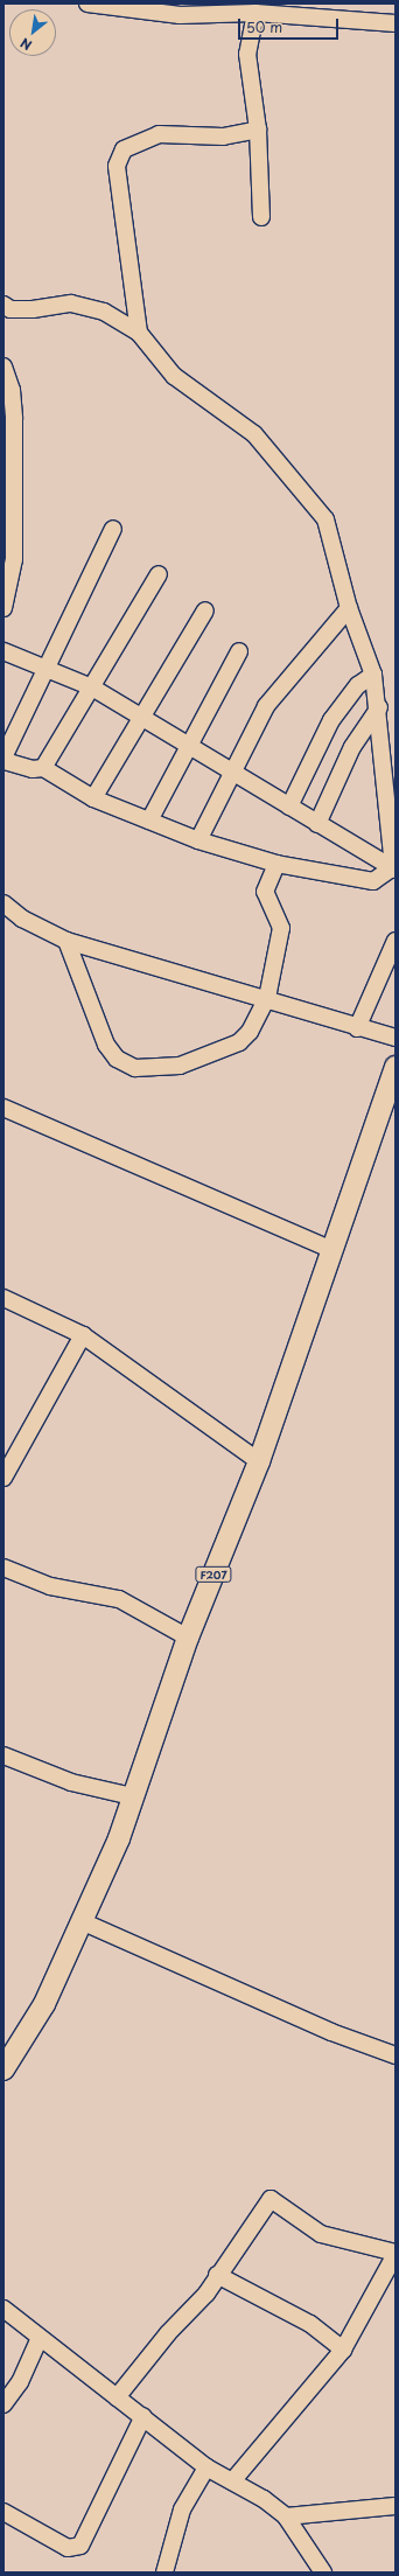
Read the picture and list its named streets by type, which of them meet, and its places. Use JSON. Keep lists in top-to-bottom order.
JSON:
{
  "streets": {
    "main road": ["F207"]
  },
  "scale_bar": "50 m",
  "north": "bottom left"
}
